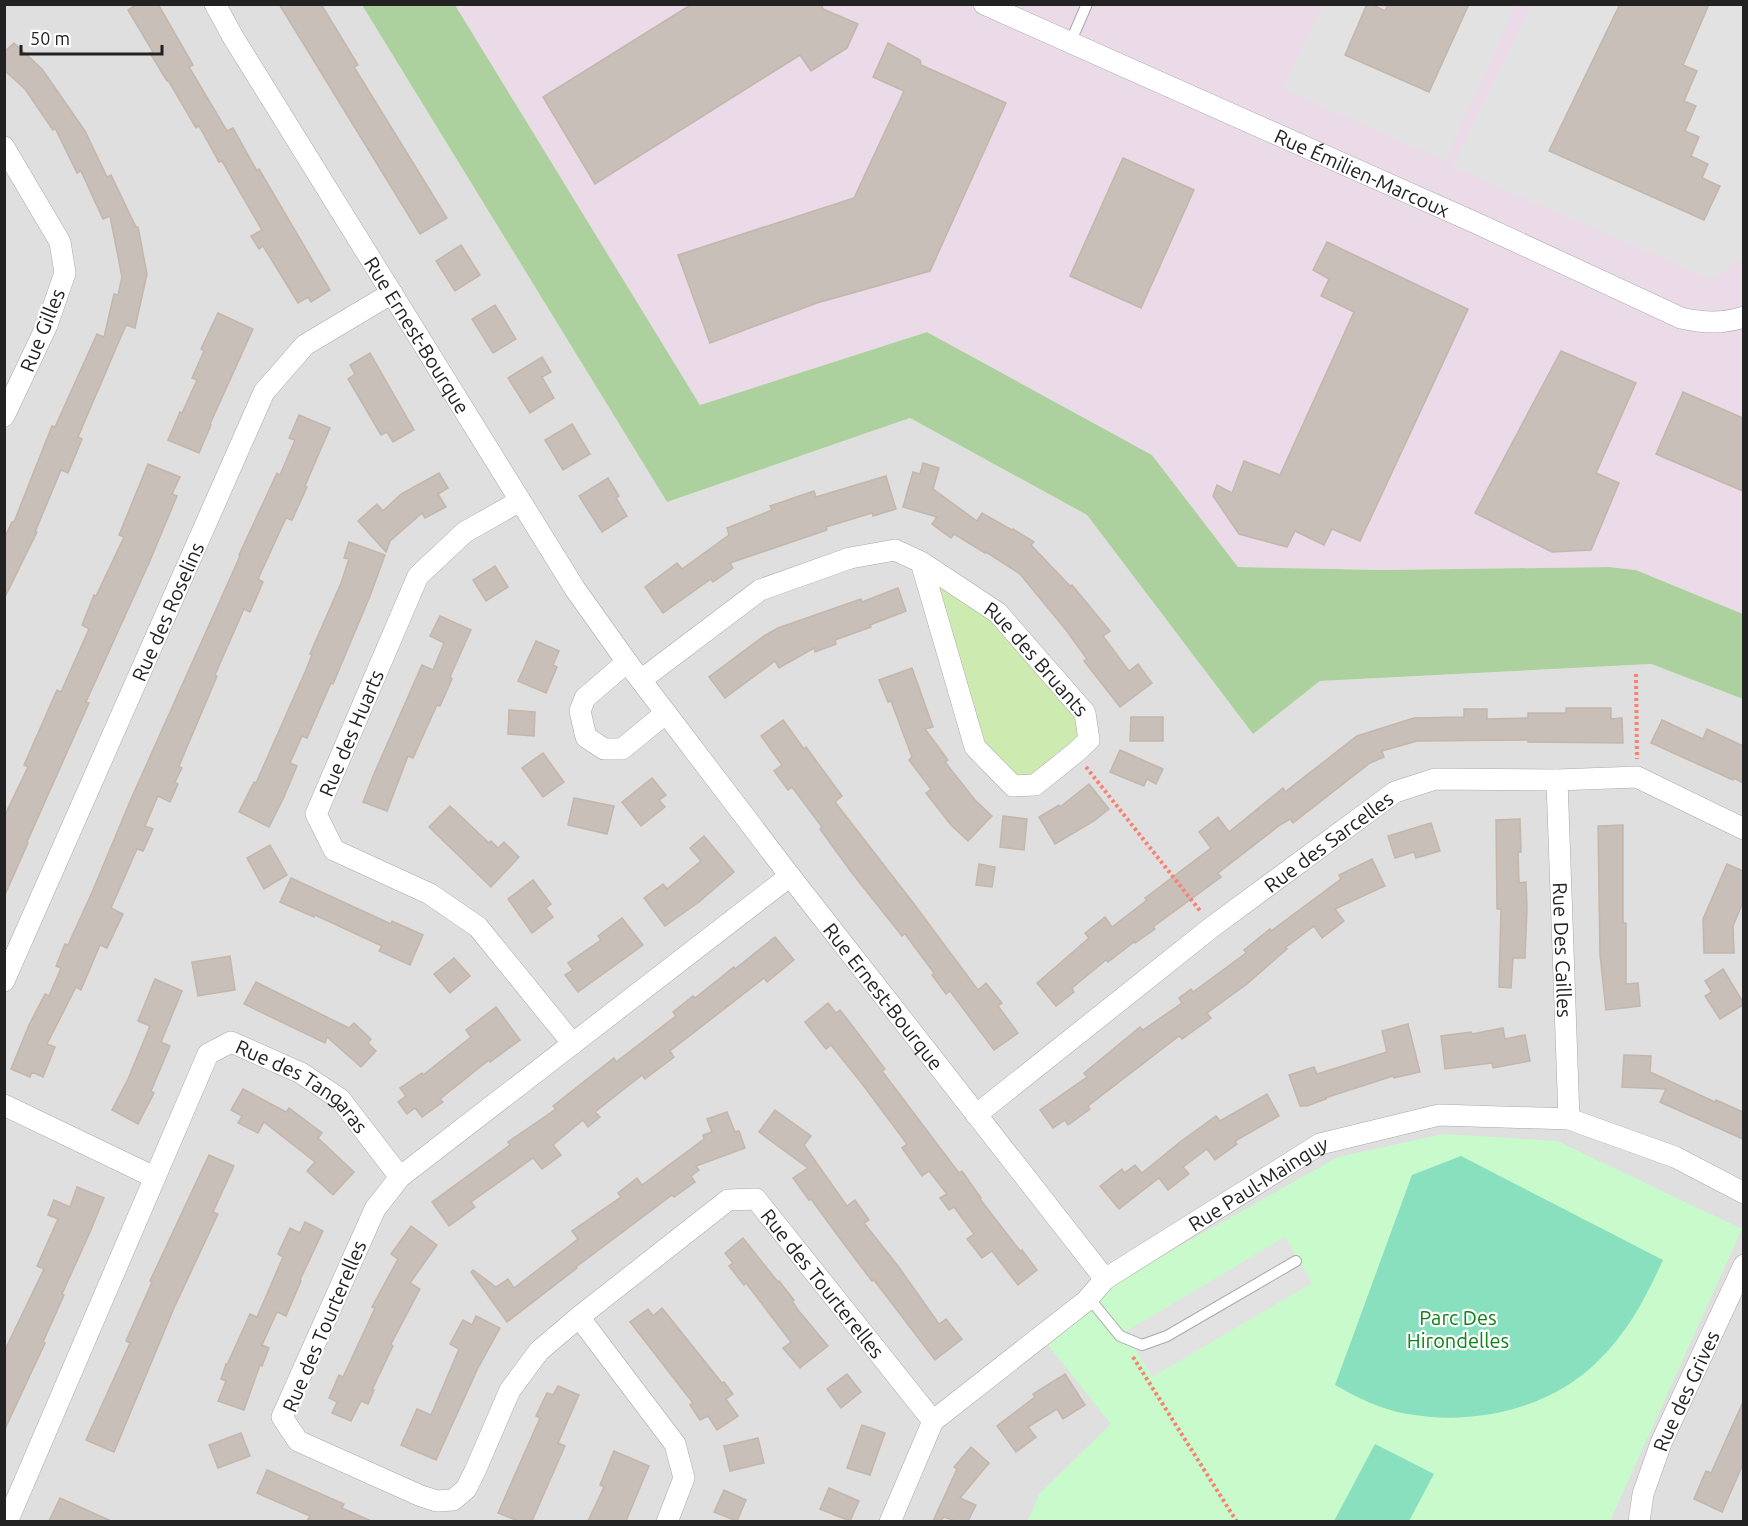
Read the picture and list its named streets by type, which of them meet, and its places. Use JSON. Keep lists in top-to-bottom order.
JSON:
{
  "streets": {
    "street": [
      "Rue Émilien-Marcoux",
      "Rue Gilles",
      "Rue Ernest-Bourque",
      "Rue des Roselins",
      "Rue des Bruants",
      "Rue des Huarts",
      "Rue des Sarcelles",
      "Rue Des Cailles",
      "Rue des Tangaras",
      "Rue Paul-Mainguy",
      "Rue des Tourterelles",
      "Rue des Grives"
    ]
  },
  "crossings": [
    ["Rue Ernest-Bourque", "Rue des Roselins"],
    ["Rue Ernest-Bourque", "Rue des Bruants"],
    ["Rue Ernest-Bourque", "Rue des Huarts"],
    ["Rue Ernest-Bourque", "Rue des Sarcelles"],
    ["Rue Ernest-Bourque", "Rue Paul-Mainguy"],
    ["Rue Ernest-Bourque", "Rue des Tourterelles"],
    ["Rue des Huarts", "Rue des Tourterelles"],
    ["Rue des Sarcelles", "Rue Des Cailles"],
    ["Rue Des Cailles", "Rue Paul-Mainguy"],
    ["Rue des Tangaras", "Rue des Tourterelles"],
    ["Rue Paul-Mainguy", "Rue des Tourterelles"]
  ],
  "parks": ["Parc Des Hirondelles"],
  "scale_bar": "50 m"
}
